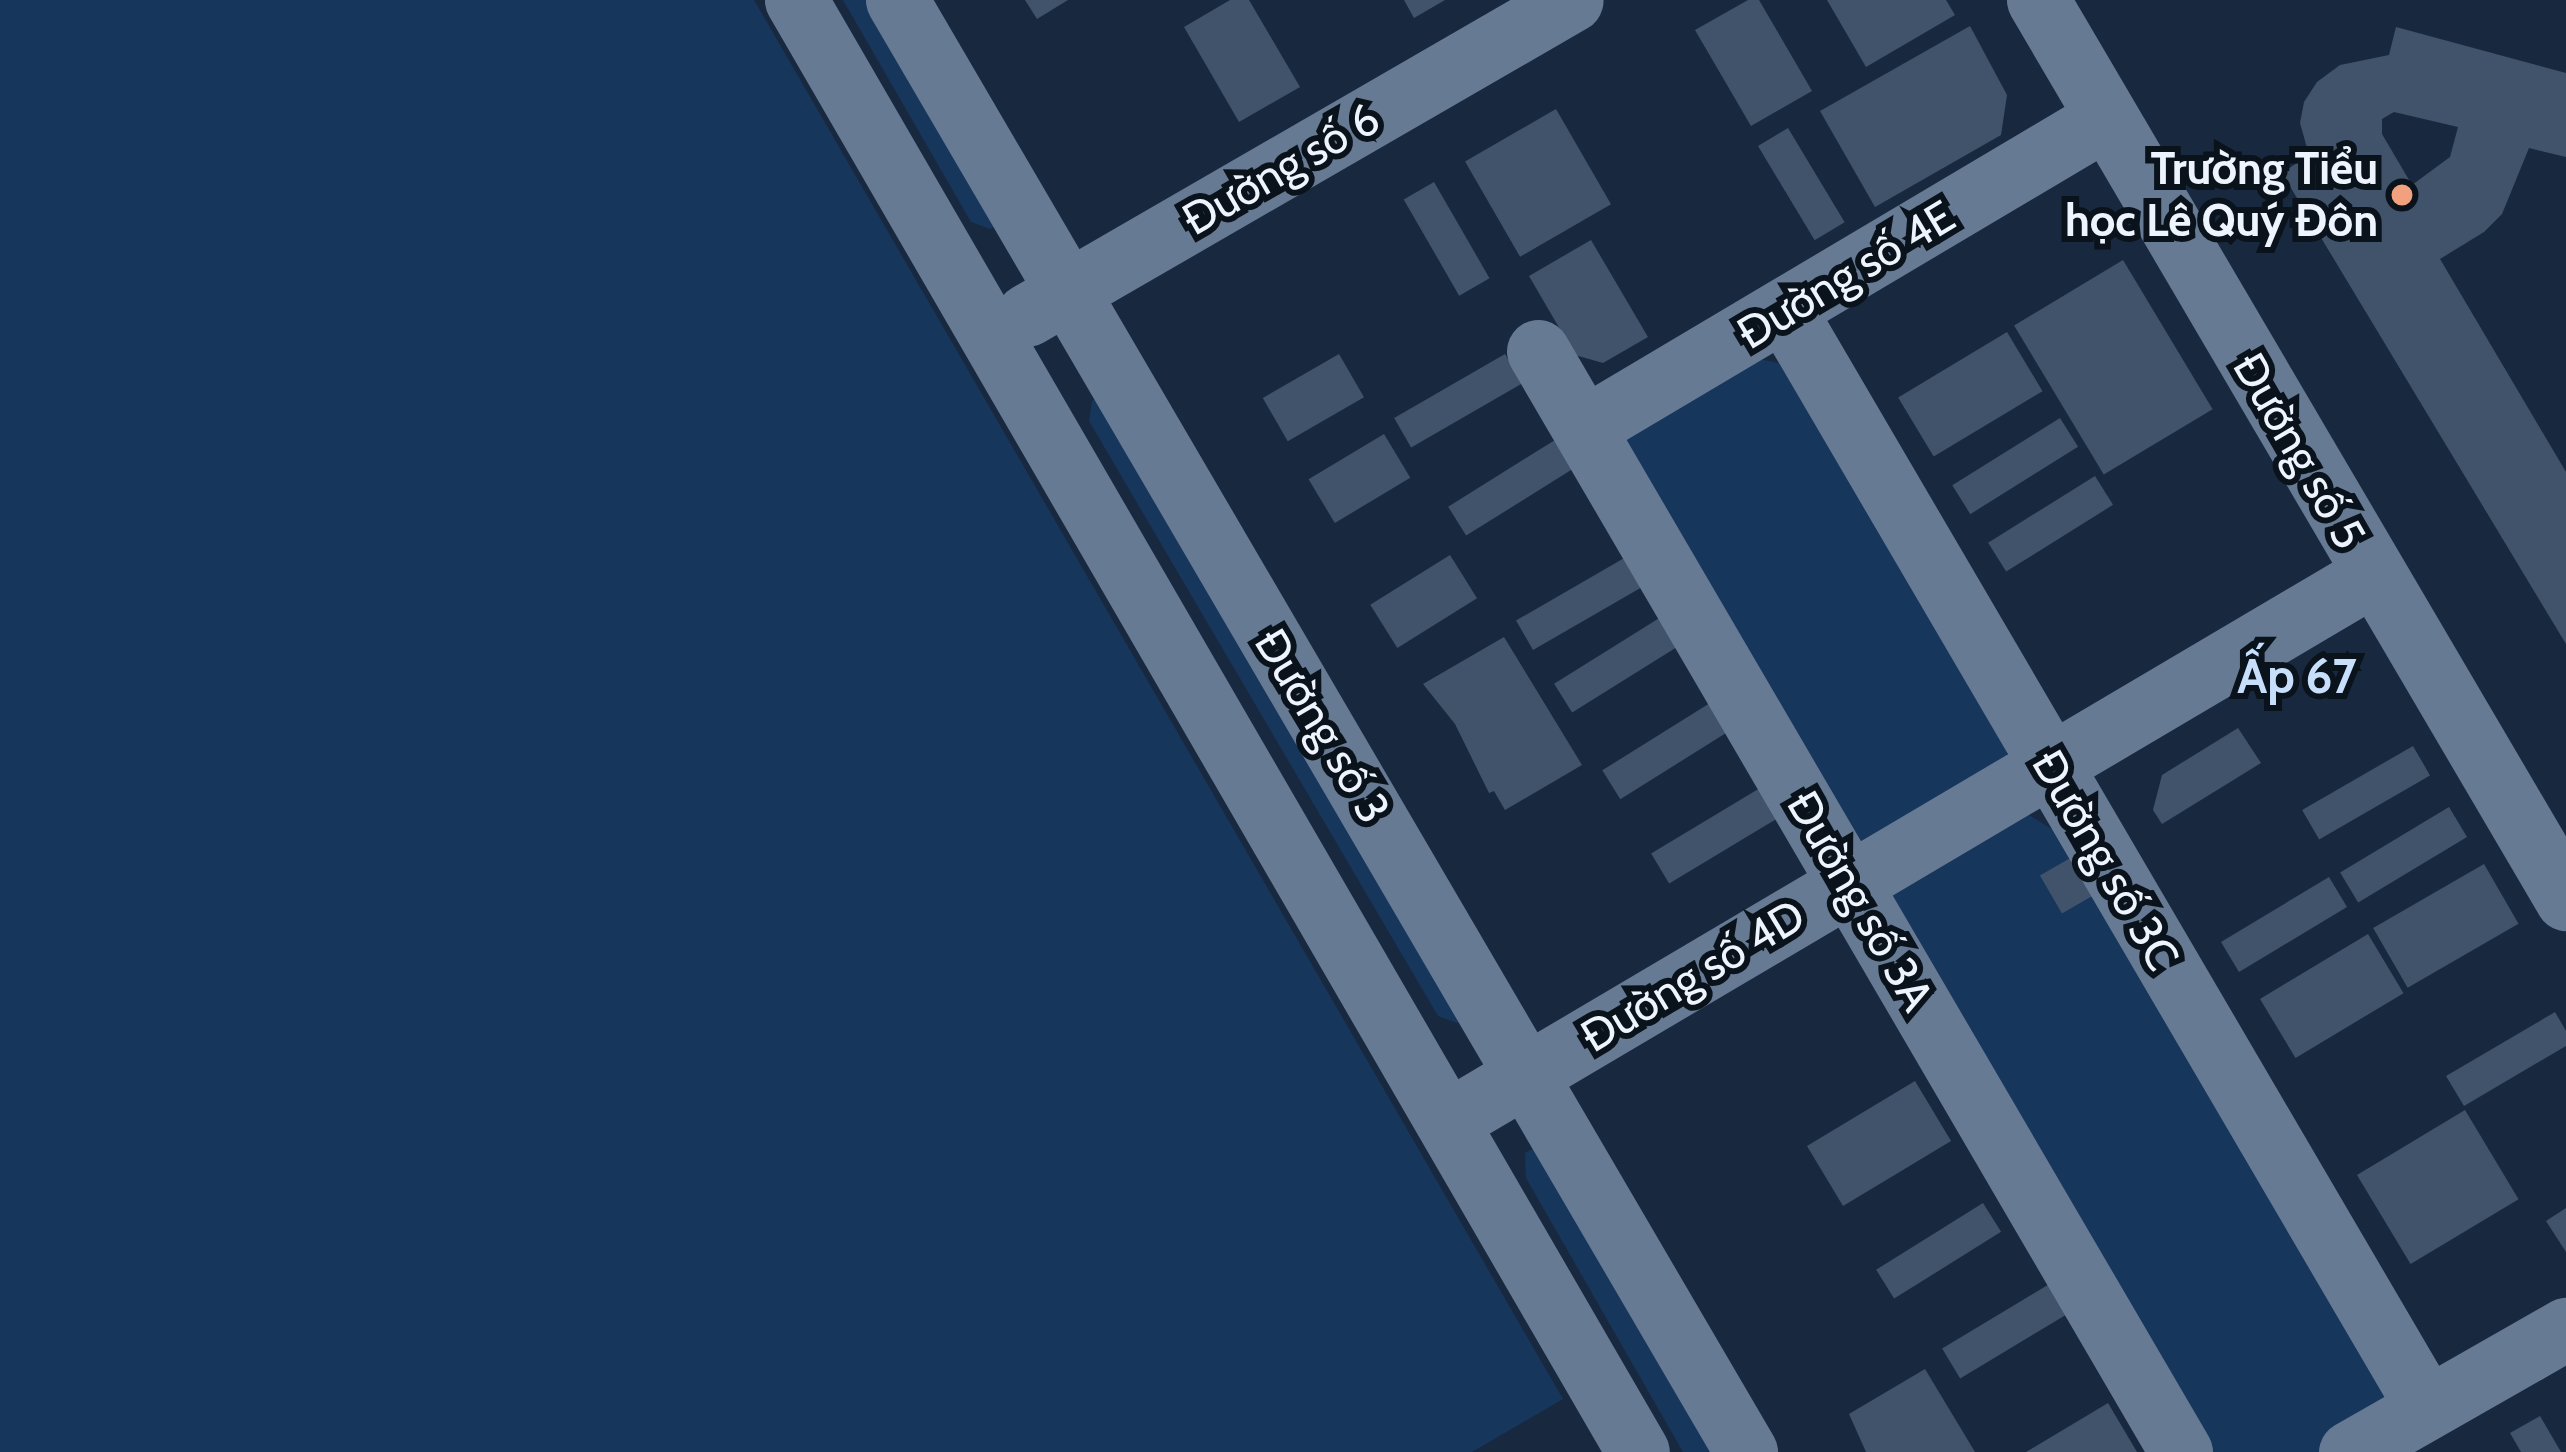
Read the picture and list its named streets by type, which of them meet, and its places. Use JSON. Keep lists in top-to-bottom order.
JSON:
{
  "streets": {
    "street": [
      "Đường số 6",
      "Đường số 4E",
      "Đường số 5",
      "Đường số 3",
      "Đường số 3C",
      "Đường số 3A",
      "Đường số 4D"
    ]
  },
  "crossings": [
    ["Đường số 6", "Đường số 3"],
    ["Đường số 4E", "Đường số 5"],
    ["Đường số 4E", "Đường số 3C"],
    ["Đường số 4E", "Đường số 3A"],
    ["Đường số 5", "Đường số 4D"],
    ["Đường số 3", "Đường số 4D"],
    ["Đường số 3C", "Đường số 4D"],
    ["Đường số 3A", "Đường số 4D"]
  ],
  "districts": ["Ấp 67"],
  "places": ["Trường Tiểu học Lê Quý Đôn"]
}
